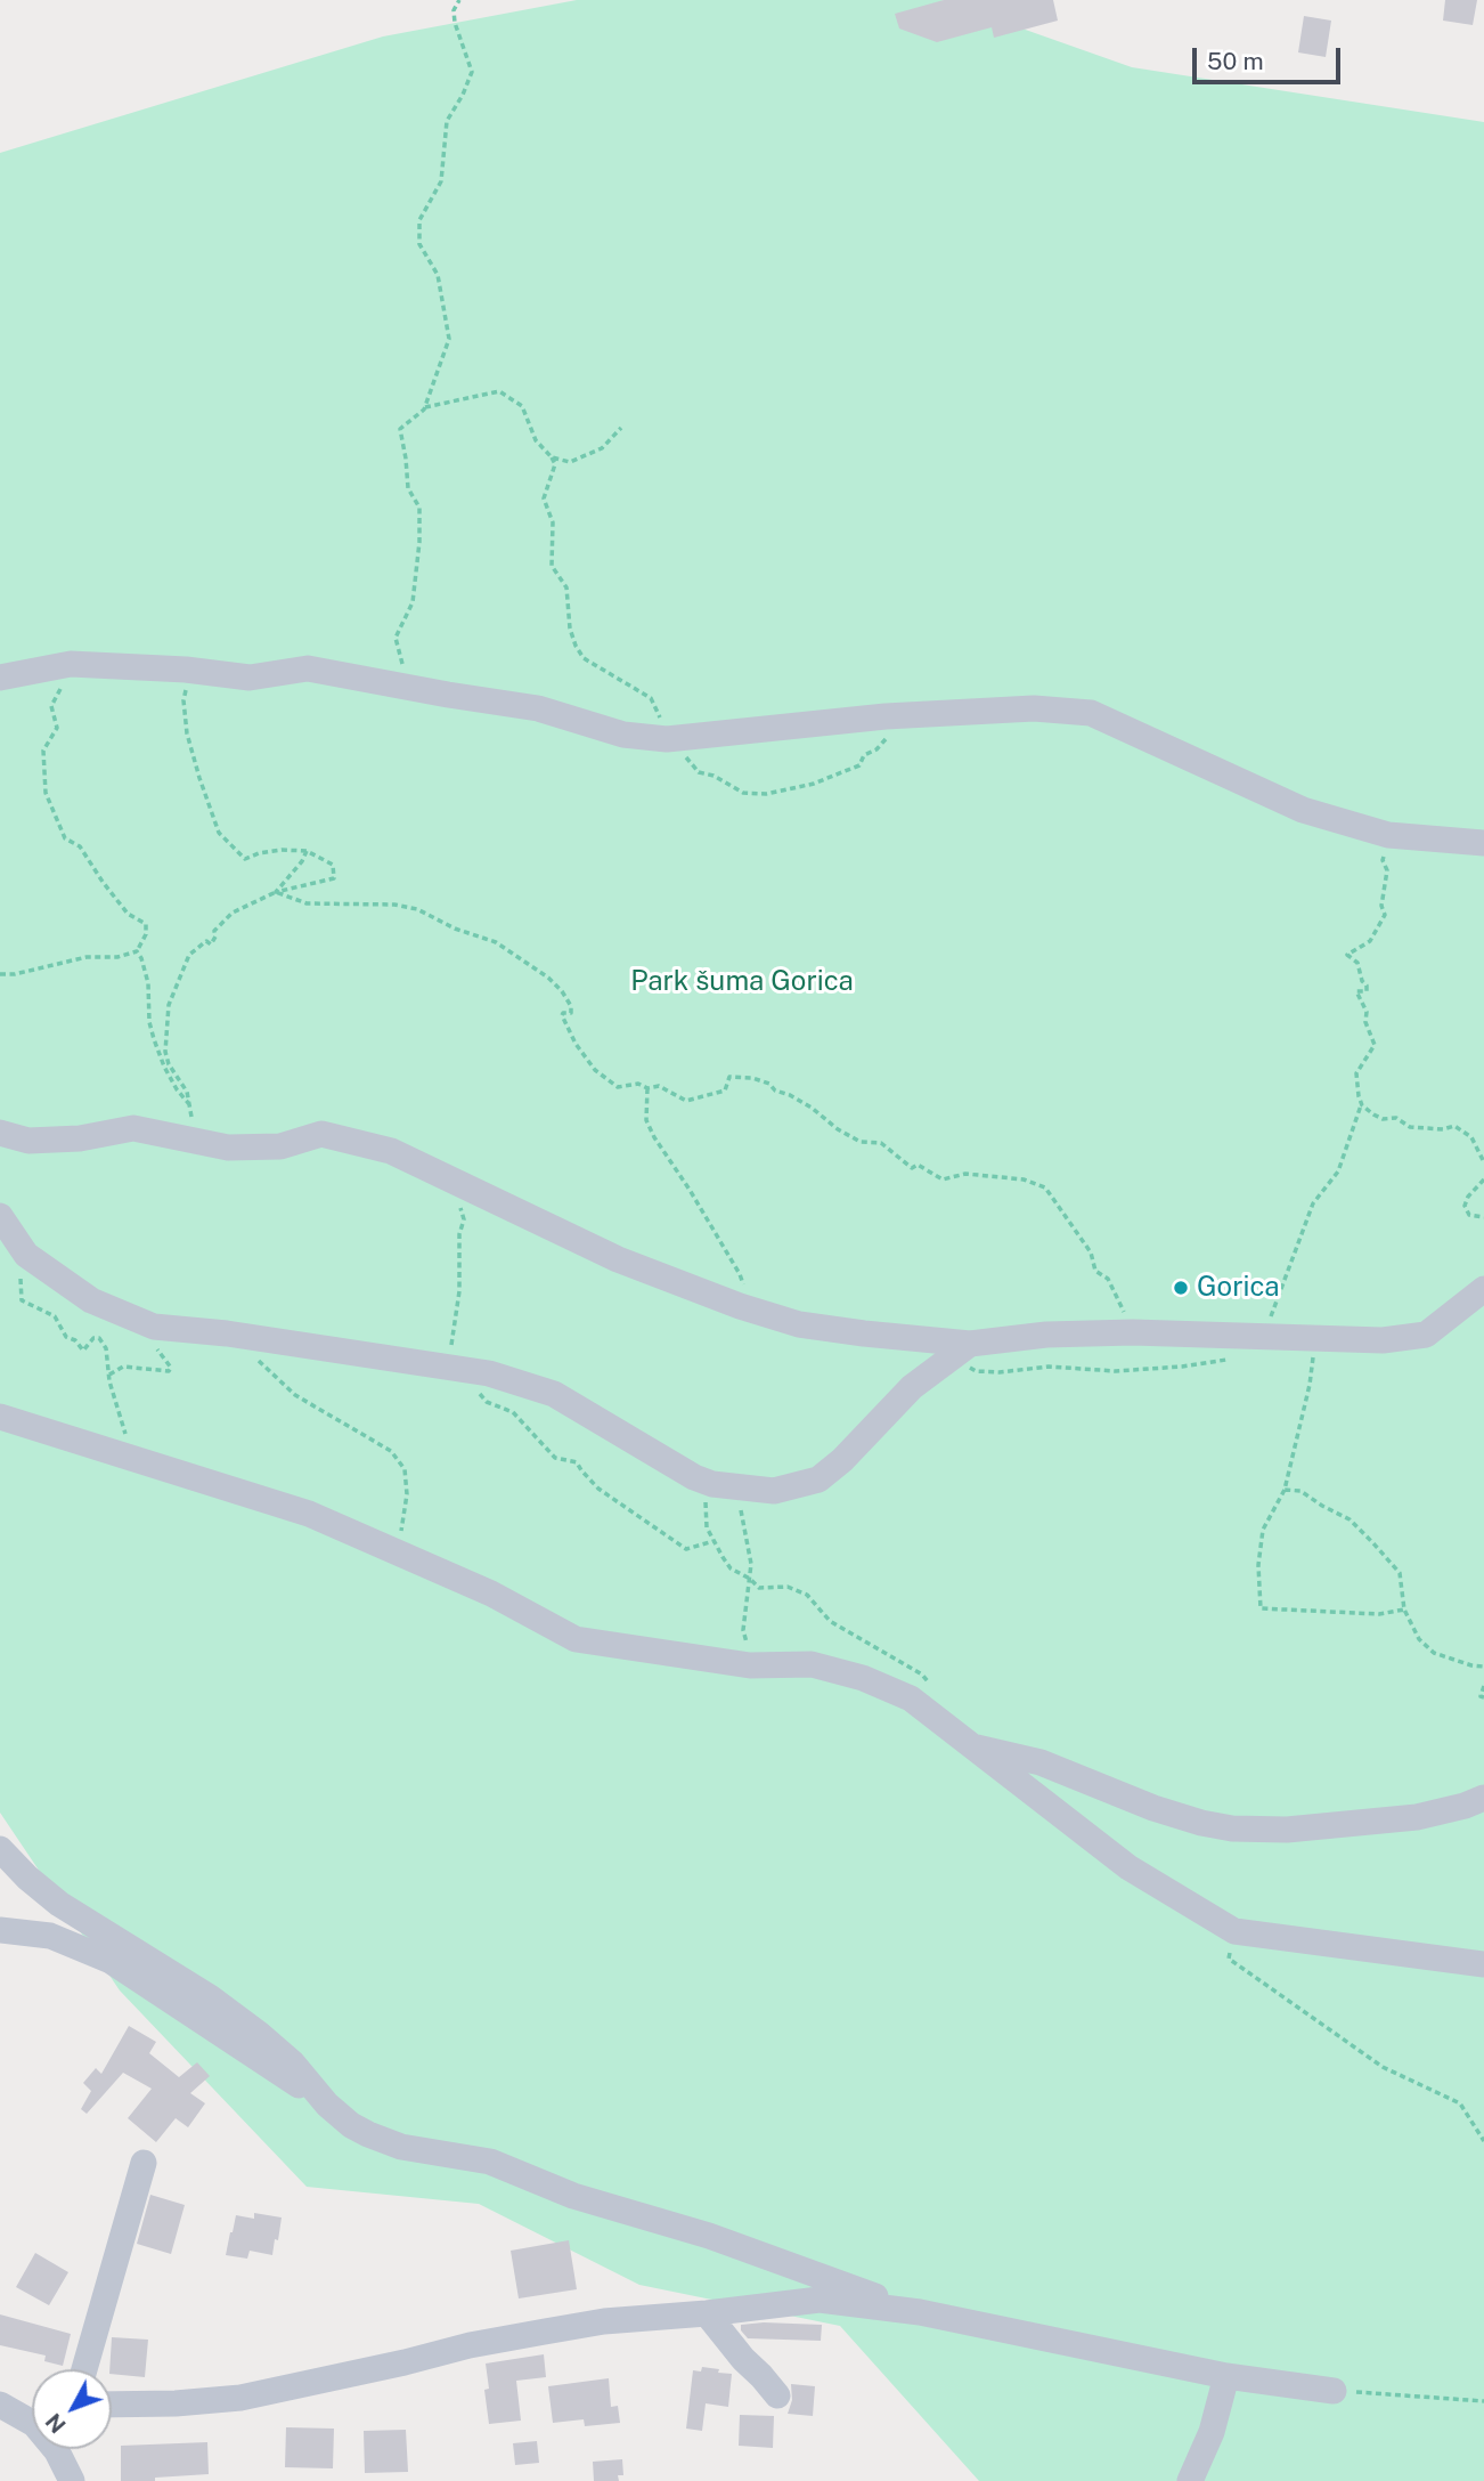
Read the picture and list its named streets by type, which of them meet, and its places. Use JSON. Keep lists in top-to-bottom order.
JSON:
{
  "parks": ["Park šuma Gorica"],
  "places": ["Gorica"],
  "scale_bar": "50 m",
  "north": "bottom left"
}
